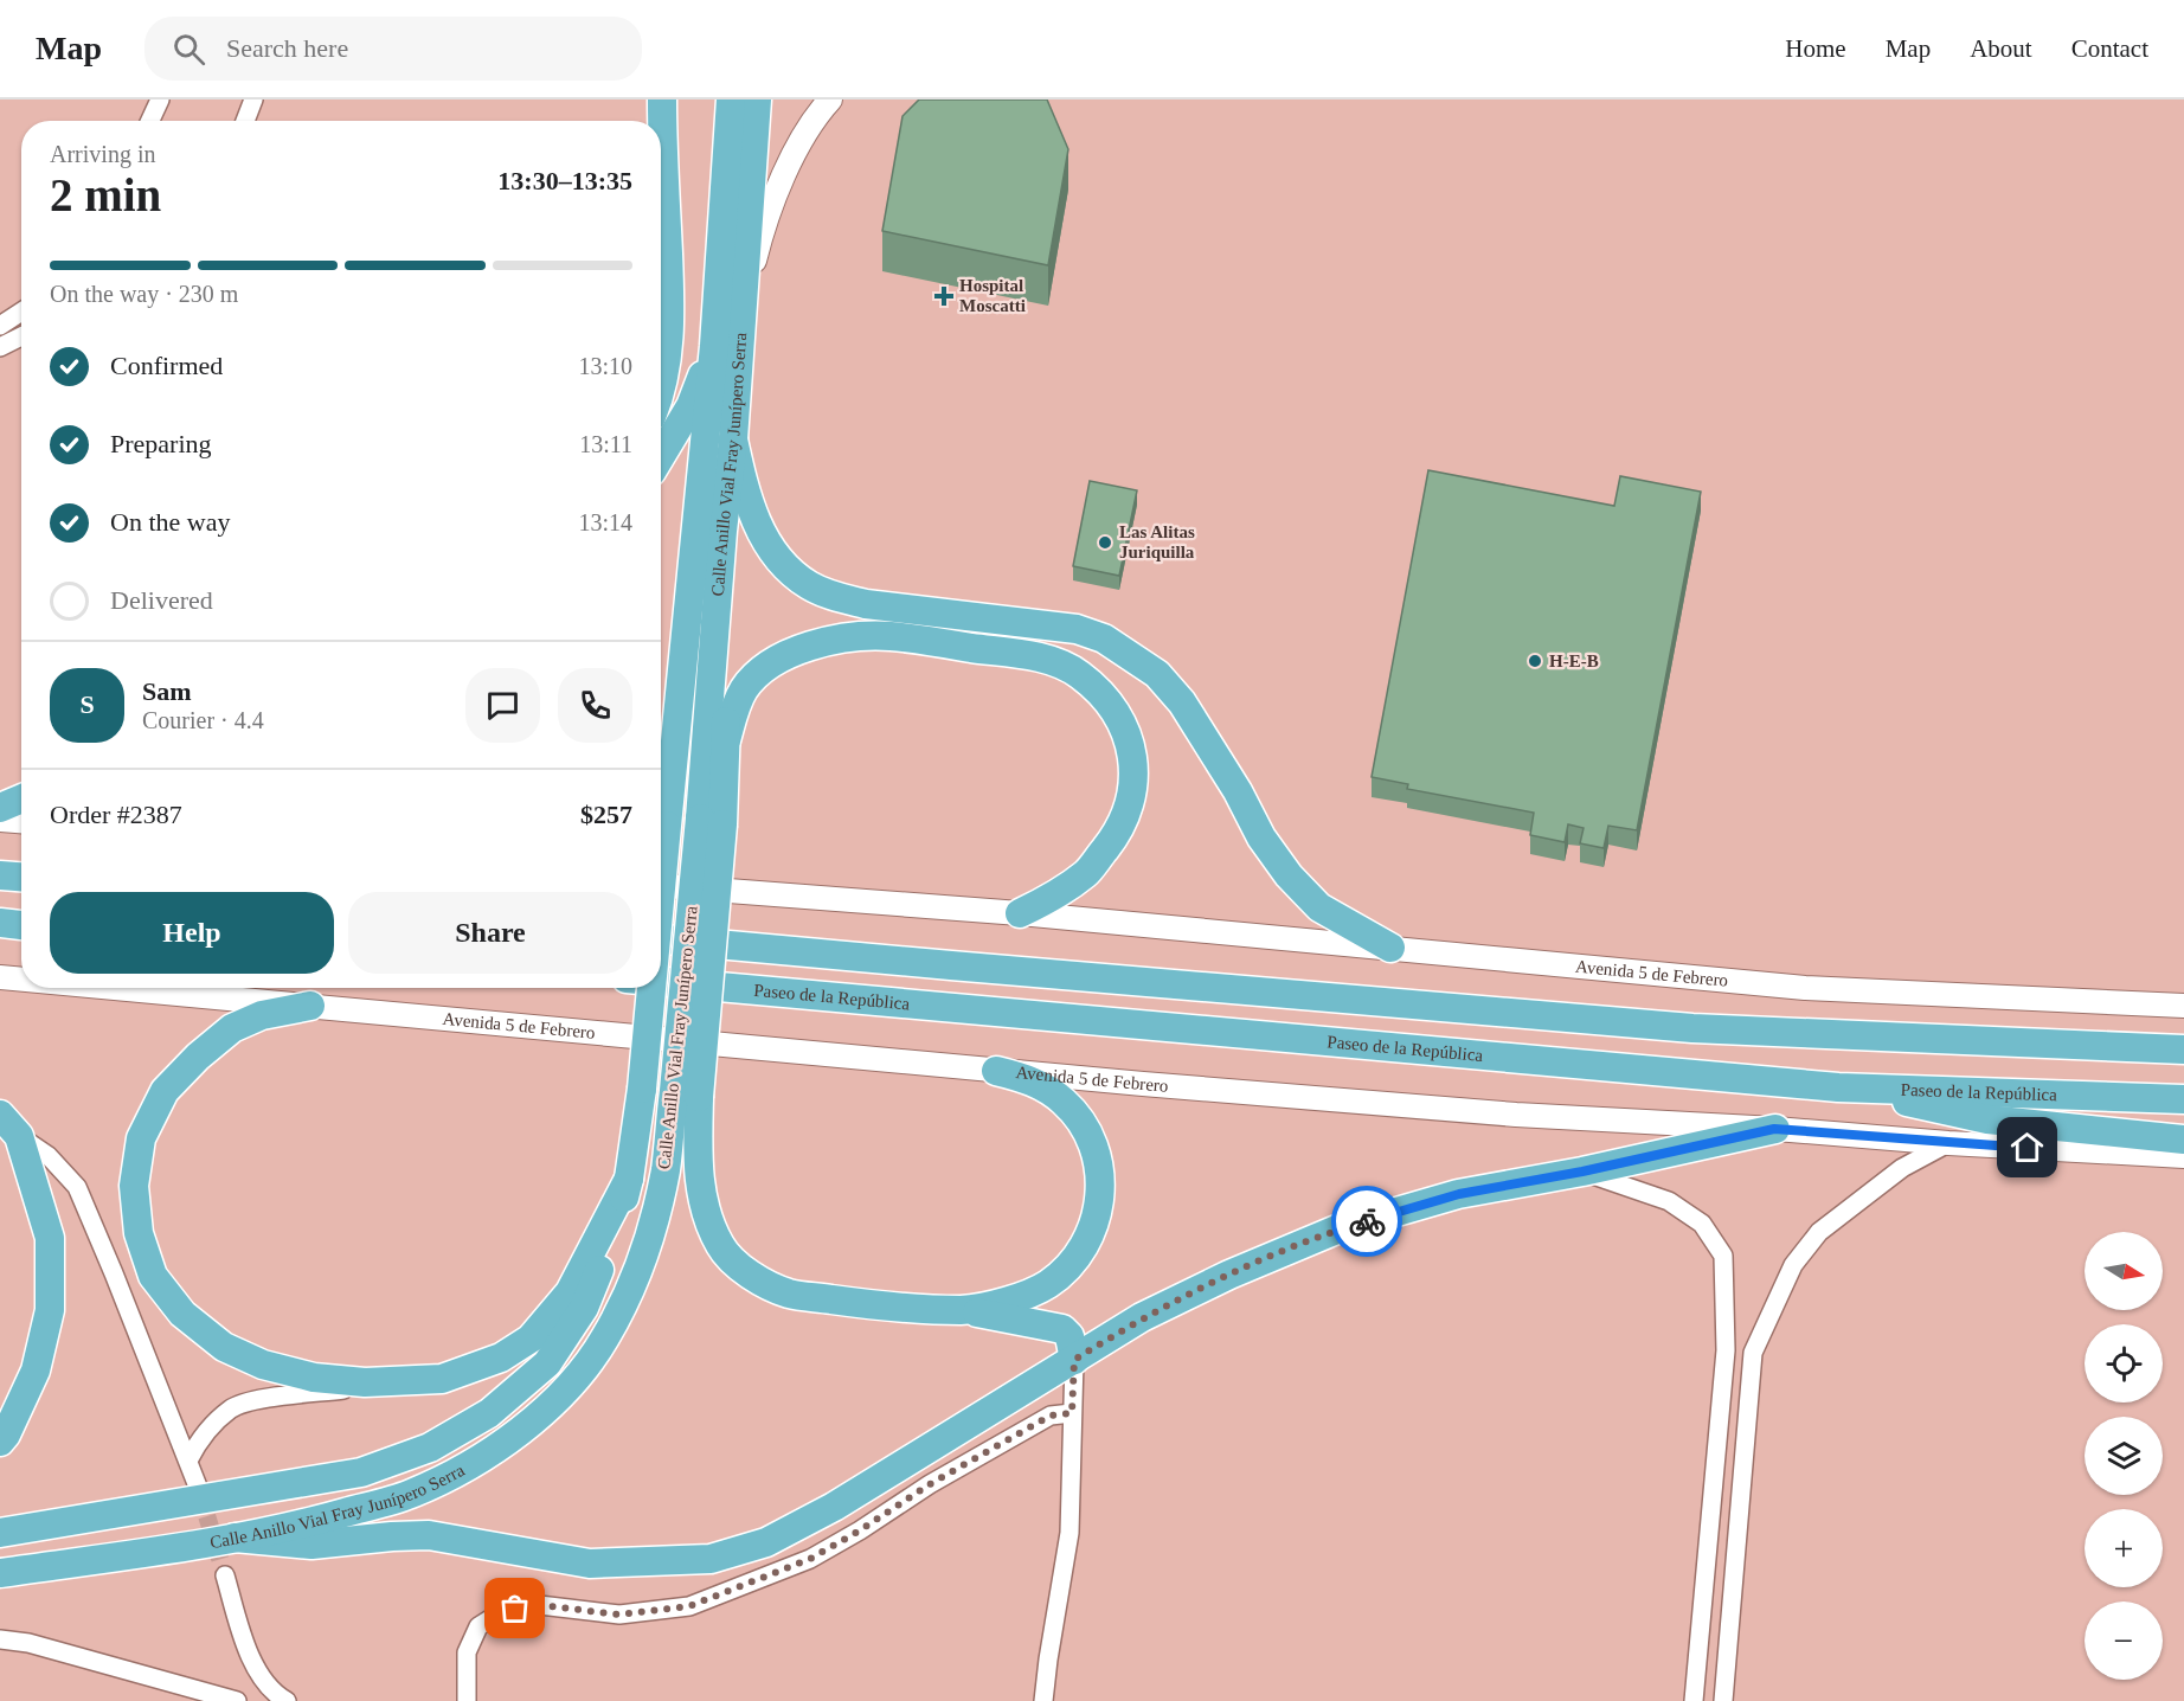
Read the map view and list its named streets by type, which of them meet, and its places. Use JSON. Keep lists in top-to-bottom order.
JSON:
{
  "streets": {
    "highway": ["Calle Anillo Vial Fray Junípero Serra", "Paseo de la República"],
    "main road": ["Avenida 5 de Febrero"]
  },
  "places": {
    "health": ["Hospital Moscatti"],
    "other": ["Las Alitas Juriquilla", "H-E-B"]
  },
  "north": "right",
  "page": {
    "header": "Map",
    "search": "Search here",
    "nav": [
      "Home",
      "Map",
      "About",
      "Contact"
    ],
    "heading": ["2 min", "Arriving in", "13:30–13:35"],
    "panel": [
      "Sam",
      "Courier · 4.4",
      "Order #2387",
      "$257"
    ],
    "bar": "On the way · 230 m",
    "list": [
      ["Confirmed", "13:10"],
      ["Preparing", "13:11"],
      ["On the way", "13:14"],
      "Delivered"
    ],
    "round": "S",
    "buttons": ["Help", "Share"],
    "map_buttons": ["+", "−"]
  }
}
